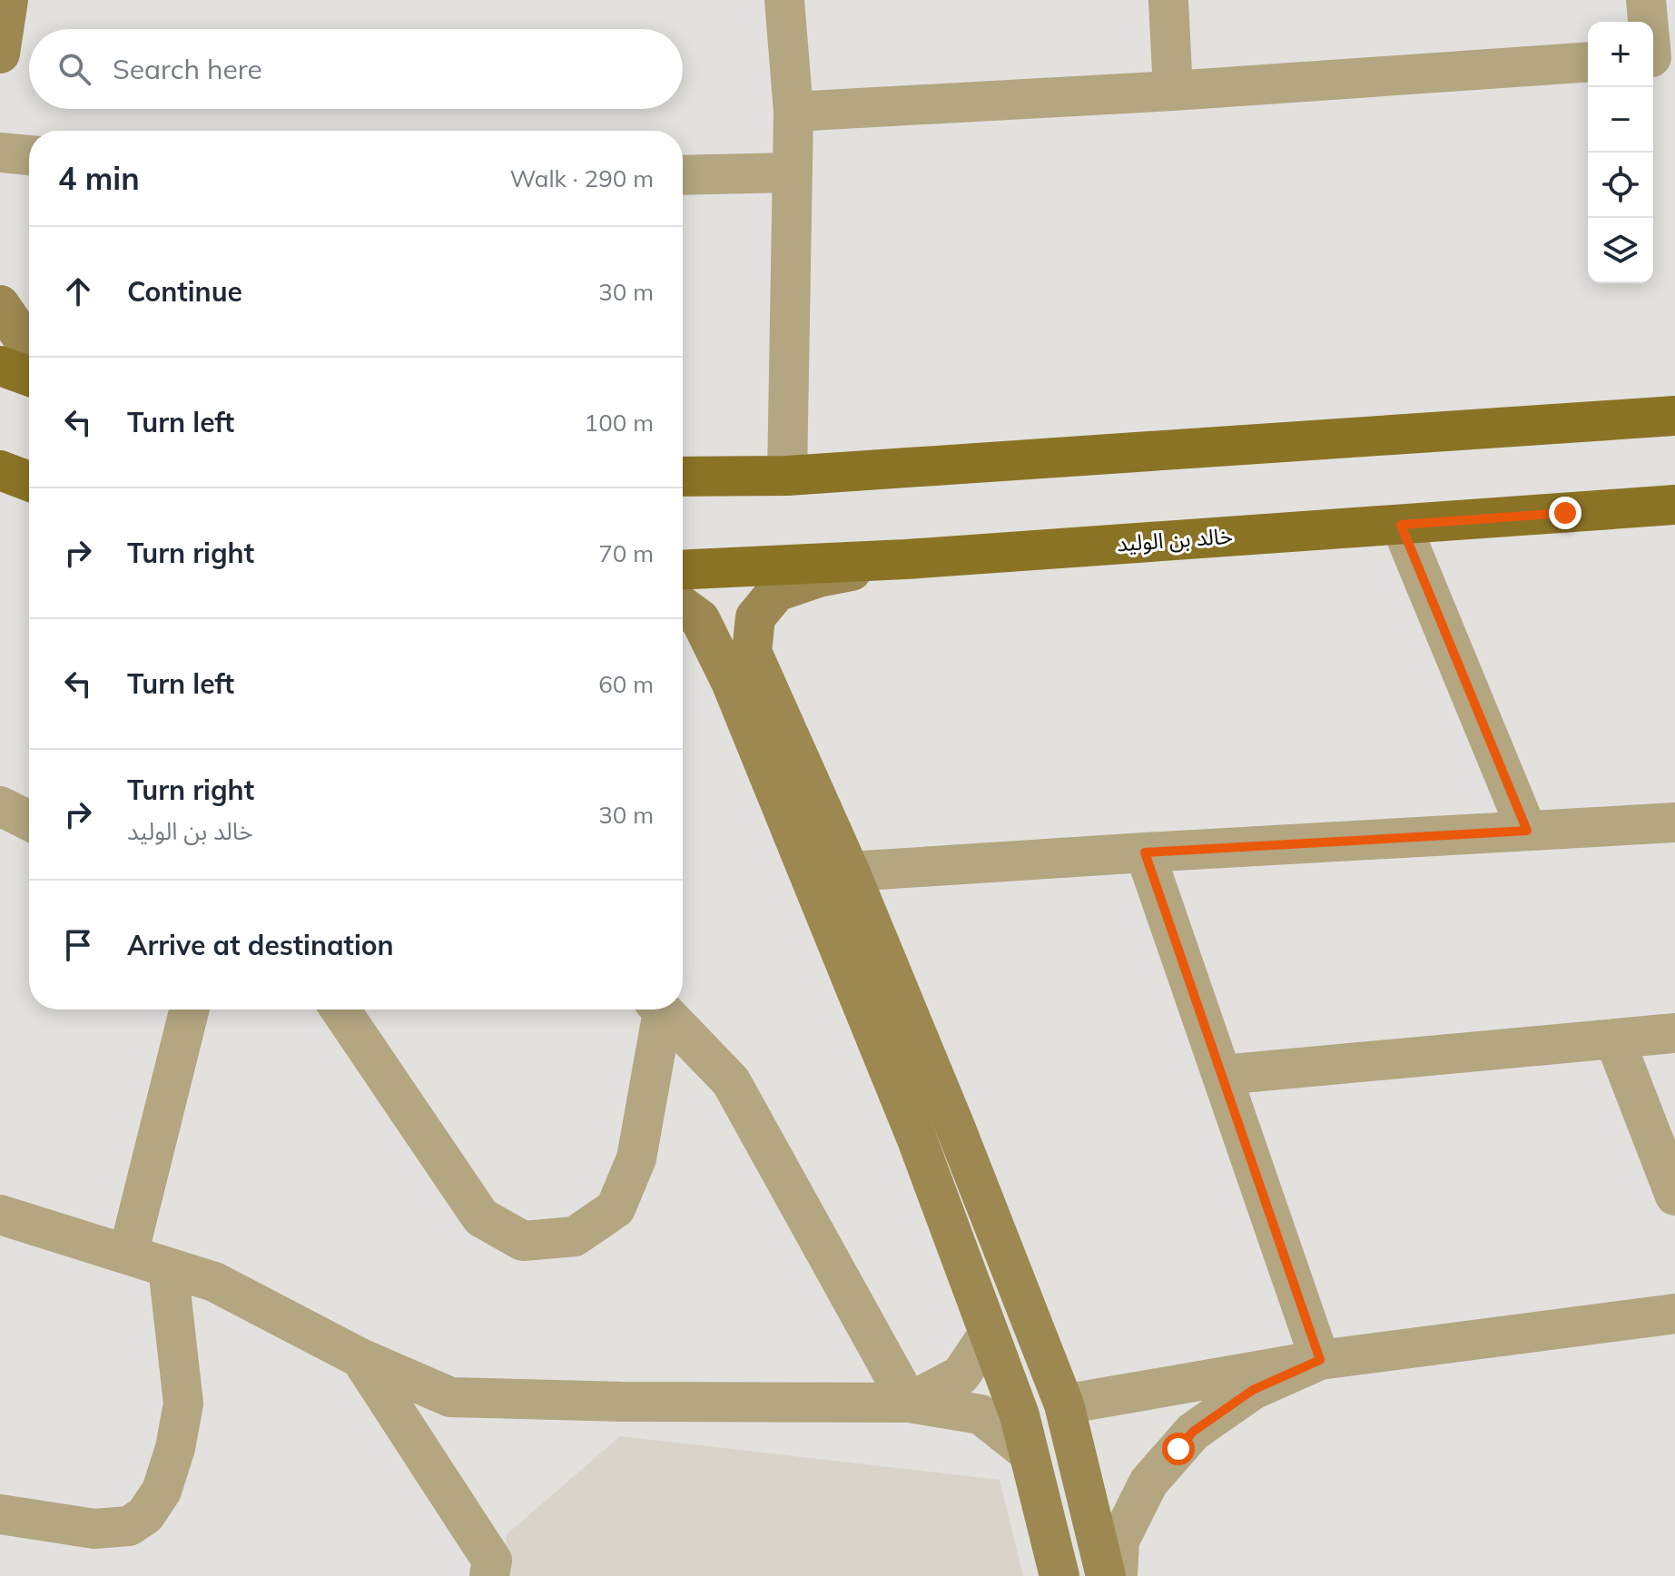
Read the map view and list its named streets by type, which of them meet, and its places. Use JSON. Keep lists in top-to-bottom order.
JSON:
{
  "streets": {
    "main road": ["خالد بن الوليد"]
  },
  "page": {
    "map_buttons": ["+", "−"],
    "search": "Search here",
    "heading": ["4 min", "Walk · 290 m"],
    "list": [
      ["Continue", "30 m"],
      ["Turn left", "100 m"],
      ["Turn right", "70 m"],
      ["Turn left", "60 m"],
      ["Turn right", "خالد بن الوليد", "30 m"],
      "Arrive at destination"
    ]
  }
}
